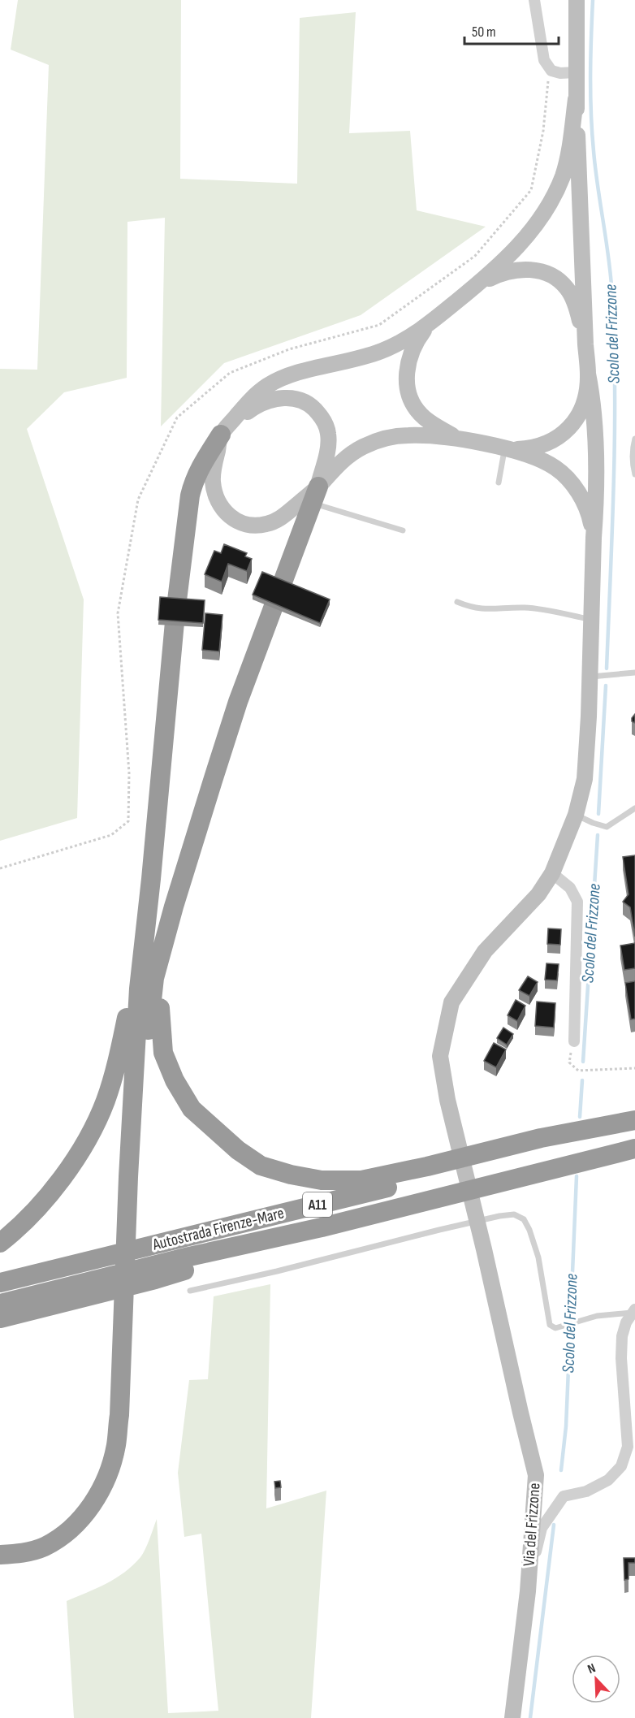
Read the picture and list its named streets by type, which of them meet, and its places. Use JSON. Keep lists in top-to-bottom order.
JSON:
{
  "streets": {
    "highway": ["A11", "Autostrada Firenze-Mare"],
    "main road": ["Via del Frizzone"]
  },
  "water": ["Scolo del Frizzone"],
  "scale_bar": "50 m",
  "north": "top left"
}
